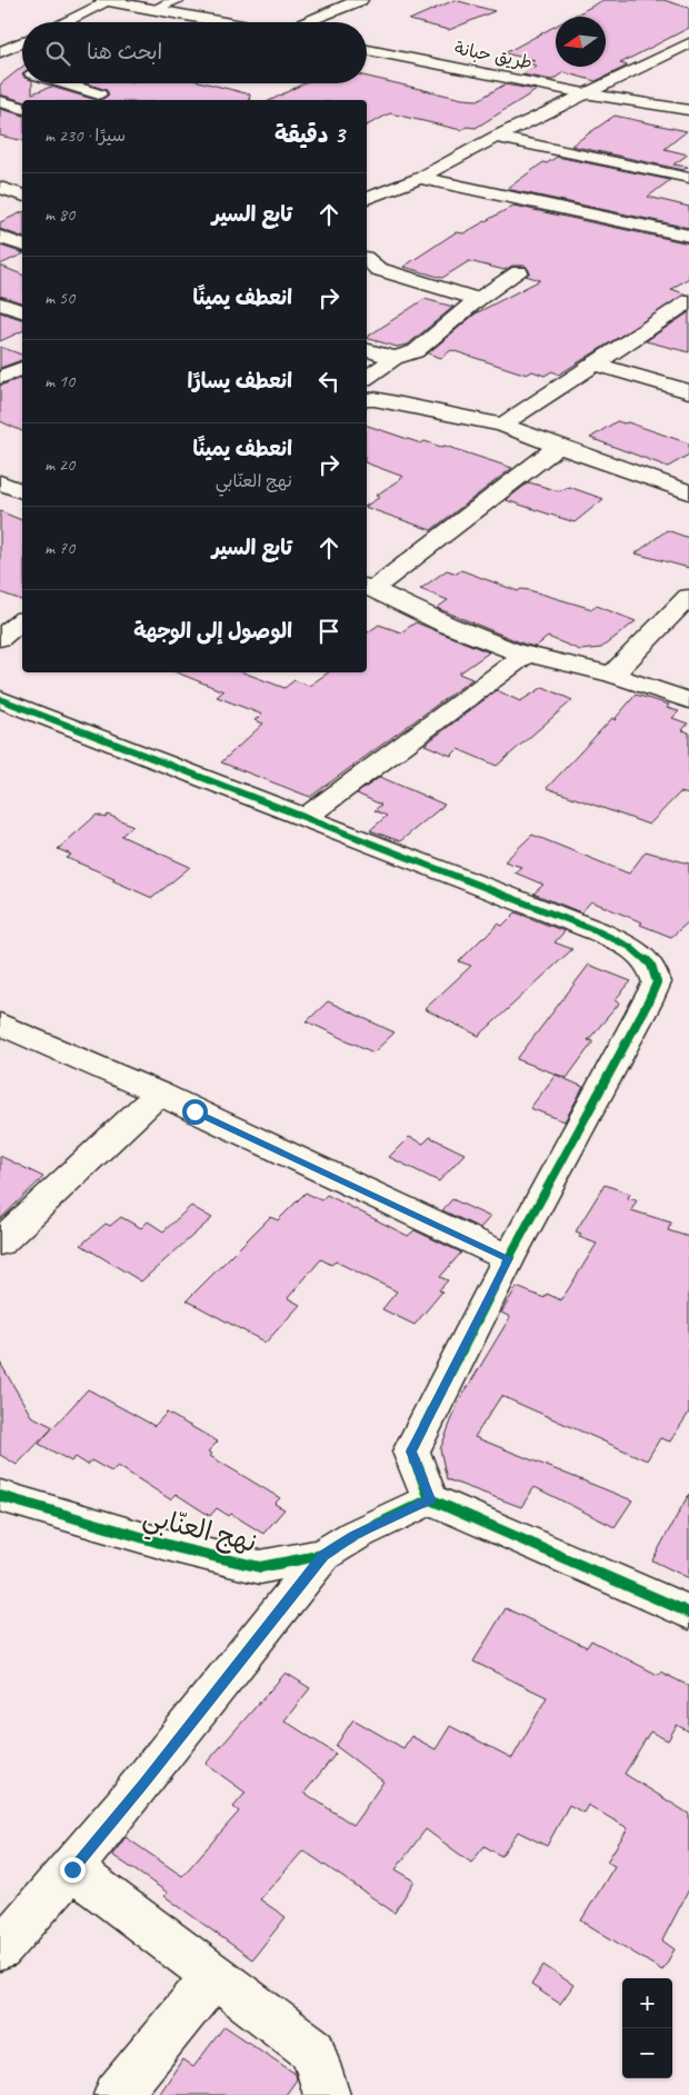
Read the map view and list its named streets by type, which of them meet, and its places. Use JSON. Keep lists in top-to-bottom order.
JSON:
{
  "streets": {
    "street": ["طريق حبانة", "نهج العنّابي"]
  },
  "north": "left",
  "page": {
    "search": "ابحث هنا",
    "heading": ["3 دقيقة", "سيرًا · 230 m"],
    "list": [
      ["تابع السير", "80 m"],
      ["انعطف يمينًا", "50 m"],
      ["انعطف يسارًا", "10 m"],
      ["انعطف يمينًا", "نهج العنّابي", "20 m"],
      ["تابع السير", "70 m"],
      "الوصول إلى الوجهة"
    ],
    "map_buttons": ["+", "−"]
  }
}
